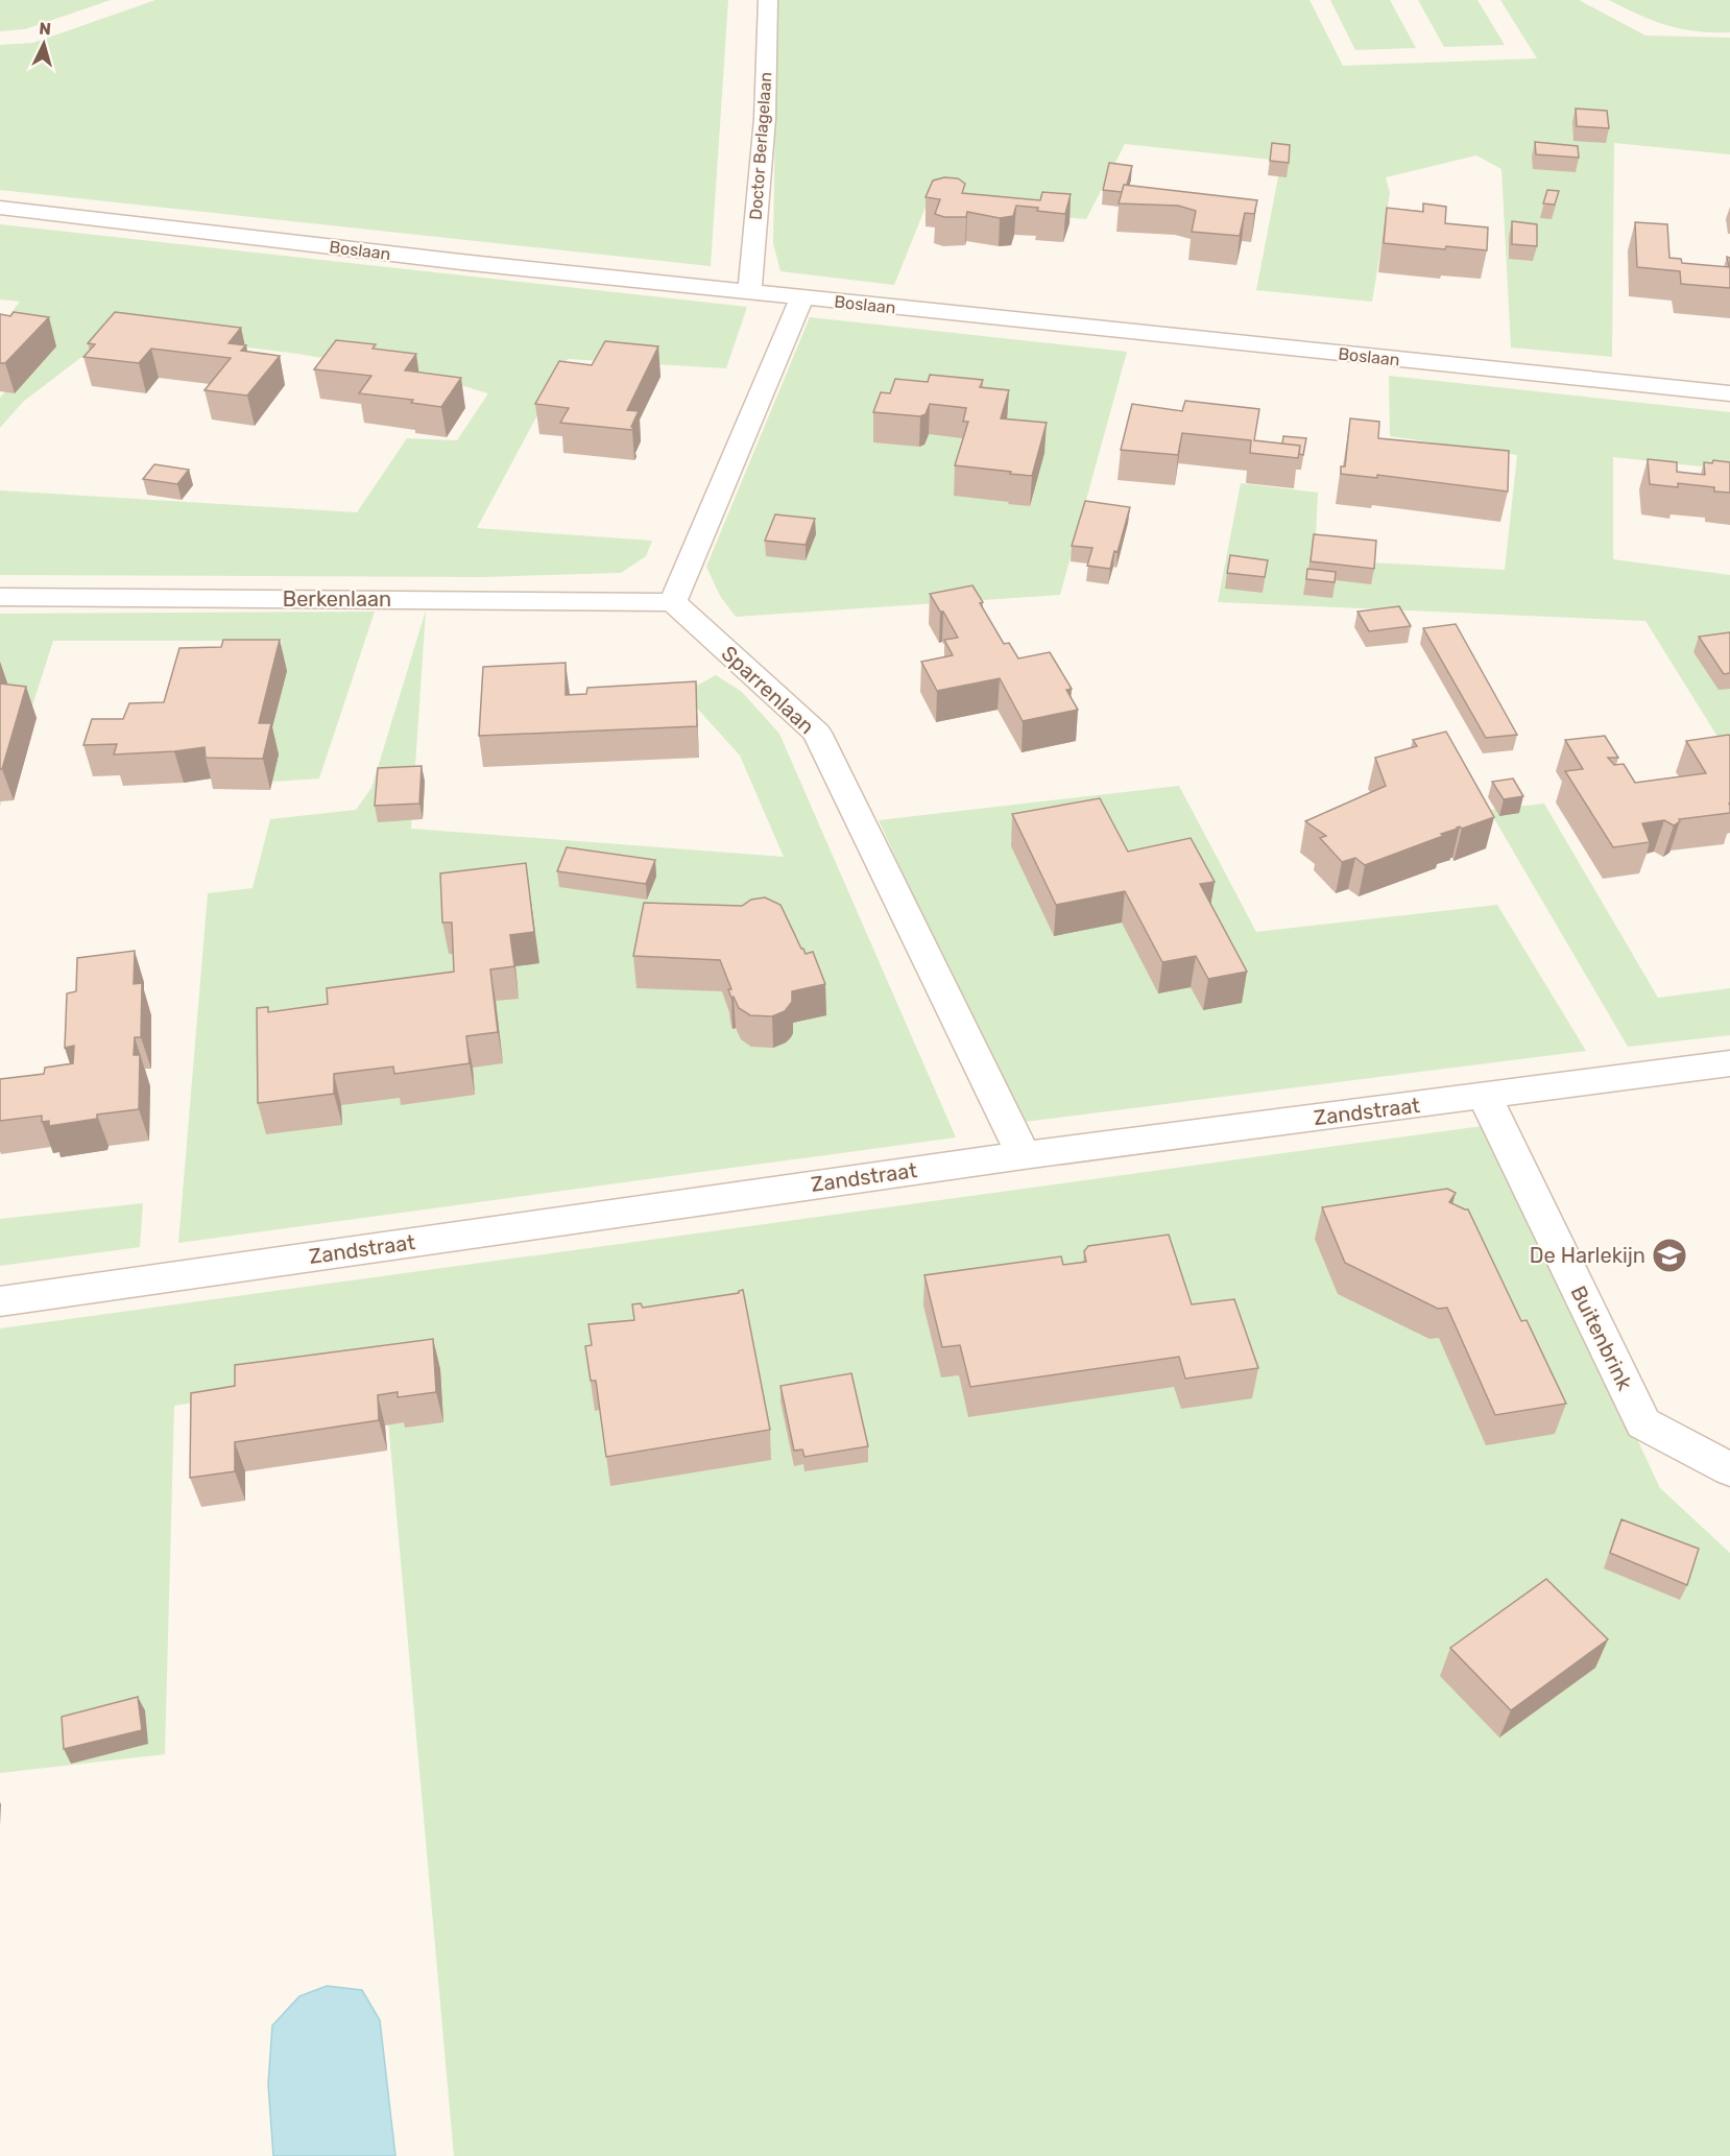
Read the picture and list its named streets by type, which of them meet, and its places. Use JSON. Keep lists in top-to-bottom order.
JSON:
{
  "streets": {
    "street": [
      "Doctor Berlagelaan",
      "Boslaan",
      "Berkenlaan",
      "Sparrenlaan",
      "Zandstraat",
      "Buitenbrink"
    ]
  },
  "crossings": [
    ["Doctor Berlagelaan", "Boslaan"],
    ["Berkenlaan", "Sparrenlaan"],
    ["Sparrenlaan", "Zandstraat"],
    ["Zandstraat", "Buitenbrink"]
  ],
  "places": {
    "school or university": ["De Harlekijn"]
  },
  "north": "top"
}
